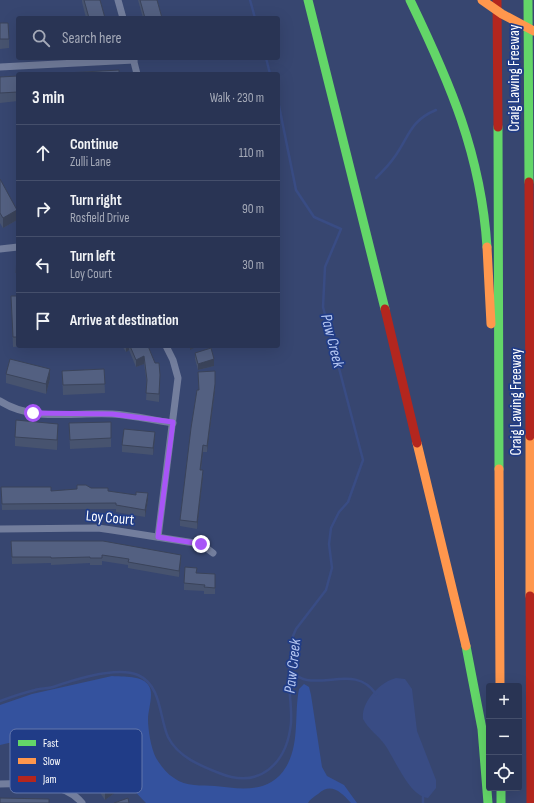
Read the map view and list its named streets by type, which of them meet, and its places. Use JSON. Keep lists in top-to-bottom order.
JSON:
{
  "streets": {
    "highway": ["Craig Lawing Freeway"],
    "street": ["Loy Court"]
  },
  "water": ["Paw Creek"],
  "legend": ["Fast", "Slow", "Jam"],
  "page": {
    "search": "Search here",
    "heading": ["3 min", "Walk · 230 m"],
    "list": [
      ["Continue", "Zulli Lane", "110 m"],
      ["Turn right", "Rosfield Drive", "90 m"],
      ["Turn left", "Loy Court", "30 m"],
      "Arrive at destination"
    ],
    "map_buttons": ["+", "−"]
  }
}
